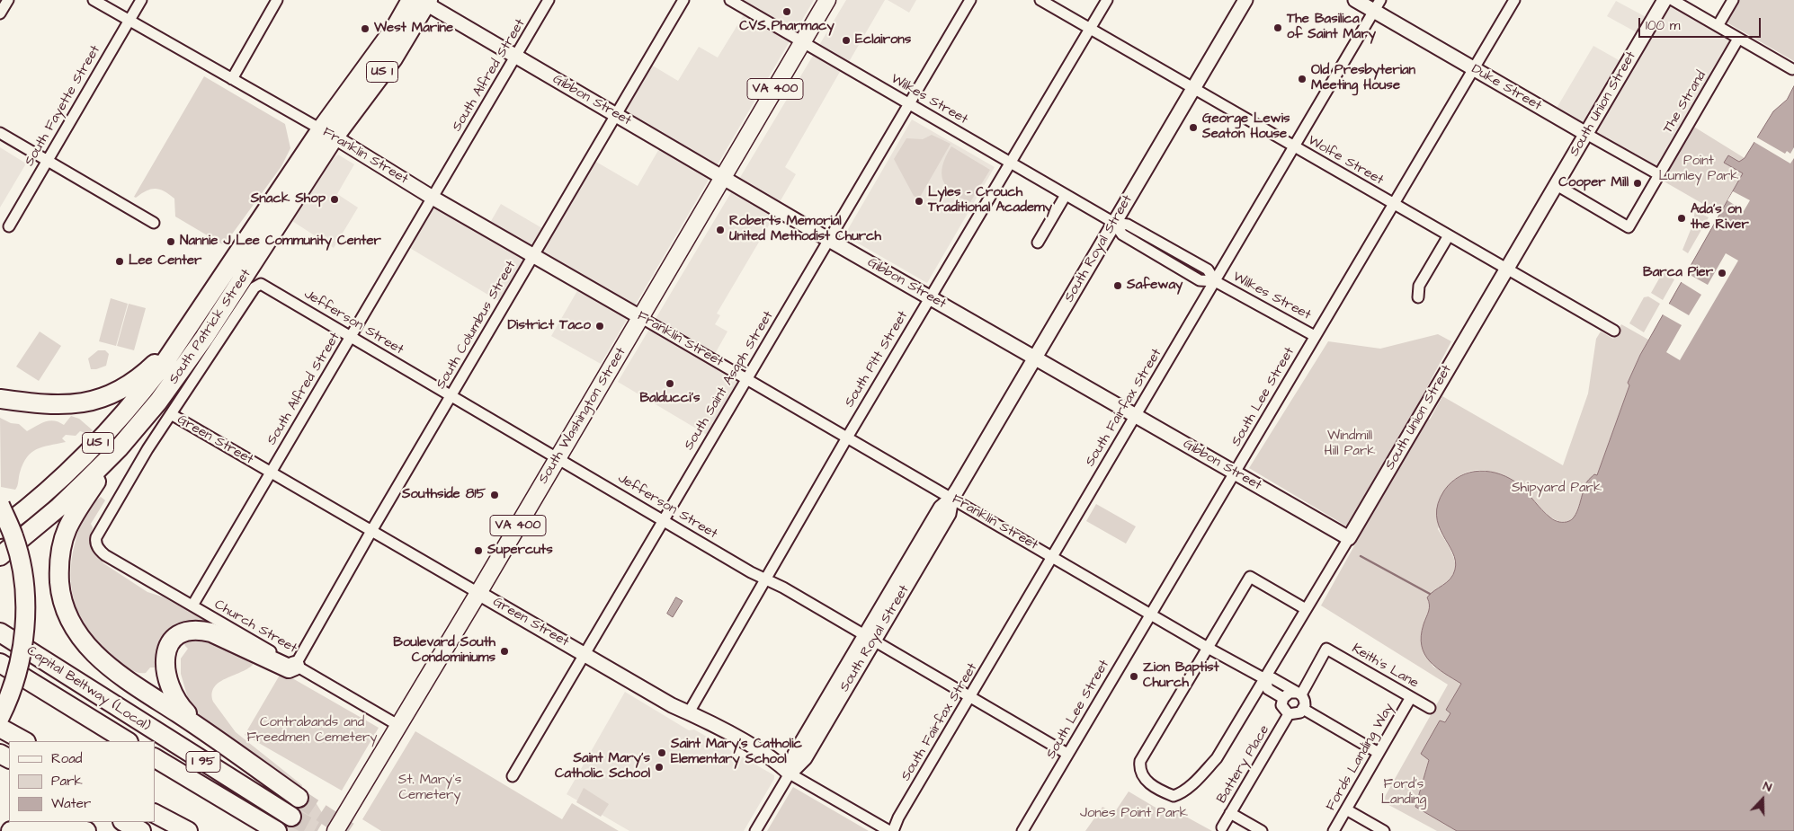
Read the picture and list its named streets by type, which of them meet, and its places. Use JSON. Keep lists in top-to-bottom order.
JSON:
{
  "streets": {
    "highway": [
      "US 1",
      "South Patrick Street",
      "Capital Beltway (Local)",
      "I 95"
    ],
    "main road": ["VA 400", "South Washington Street"],
    "street": [
      "South Alfred Street",
      "Duke Street",
      "Wilkes Street",
      "Gibbon Street",
      "The Strand",
      "South Union Street",
      "South Fayette Street",
      "Franklin Street",
      "Wolfe Street",
      "South Royal Street",
      "Jefferson Street",
      "South Columbus Street",
      "South Pitt Street",
      "South Saint Asaph Street",
      "South Lee Street",
      "South Fairfax Street",
      "Green Street",
      "Church Street",
      "Keith's Lane",
      "Fords Landing Way",
      "Battery Place"
    ]
  },
  "crossings": [
    ["South Alfred Street", "Gibbon Street"],
    ["South Alfred Street", "Franklin Street"],
    ["South Alfred Street", "Jefferson Street"],
    ["South Alfred Street", "Green Street"],
    ["South Alfred Street", "Church Street"],
    ["Duke Street", "The Strand"],
    ["Duke Street", "South Union Street"],
    ["Duke Street", "South Lee Street"],
    ["Duke Street", "South Fairfax Street"],
    ["Wilkes Street", "South Royal Street"],
    ["Wilkes Street", "South Pitt Street"],
    ["Wilkes Street", "South Saint Asaph Street"],
    ["Wilkes Street", "South Lee Street"],
    ["Wilkes Street", "South Fairfax Street"],
    ["Wilkes Street", "South Washington Street"],
    ["Gibbon Street", "South Union Street"],
    ["Gibbon Street", "South Royal Street"],
    ["Gibbon Street", "South Columbus Street"],
    ["Gibbon Street", "South Patrick Street"],
    ["Gibbon Street", "South Pitt Street"],
    ["Gibbon Street", "South Saint Asaph Street"],
    ["Gibbon Street", "South Lee Street"],
    ["Gibbon Street", "South Fairfax Street"],
    ["Gibbon Street", "South Washington Street"],
    ["The Strand", "South Union Street"],
    ["South Union Street", "Franklin Street"],
    ["South Union Street", "Wolfe Street"],
    ["South Fayette Street", "Franklin Street"],
    ["Franklin Street", "South Royal Street"],
    ["Franklin Street", "South Columbus Street"],
    ["Franklin Street", "South Patrick Street"],
    ["Franklin Street", "South Pitt Street"],
    ["Franklin Street", "South Saint Asaph Street"],
    ["Franklin Street", "South Lee Street"],
    ["Franklin Street", "South Fairfax Street"],
    ["Franklin Street", "South Washington Street"],
    ["Franklin Street", "Keith's Lane"],
    ["Franklin Street", "Battery Place"],
    ["Wolfe Street", "South Royal Street"],
    ["Wolfe Street", "South Pitt Street"],
    ["Wolfe Street", "South Lee Street"],
    ["Wolfe Street", "South Fairfax Street"],
    ["South Royal Street", "Jefferson Street"],
    ["South Royal Street", "Green Street"],
    ["Jefferson Street", "South Columbus Street"],
    ["Jefferson Street", "South Patrick Street"],
    ["Jefferson Street", "South Pitt Street"],
    ["Jefferson Street", "South Saint Asaph Street"],
    ["Jefferson Street", "South Lee Street"],
    ["Jefferson Street", "South Fairfax Street"],
    ["Jefferson Street", "South Washington Street"],
    ["South Columbus Street", "Green Street"],
    ["South Columbus Street", "Church Street"],
    ["South Patrick Street", "Green Street"],
    ["South Patrick Street", "Church Street"],
    ["South Pitt Street", "Green Street"],
    ["South Saint Asaph Street", "Green Street"],
    ["South Washington Street", "Green Street"],
    ["South Washington Street", "Church Street"],
    ["Keith's Lane", "Fords Landing Way"],
    ["Keith's Lane", "Battery Place"]
  ],
  "parks": [
    "Point Lumley Park",
    "Windmill Hill Park",
    "Shipyard Park",
    "Contrabands and Freedmen Cemetery",
    "St. Mary's Cemetery",
    "Ford's Landing",
    "Jones Point Park"
  ],
  "places": [
    "CVS Pharmacy",
    "The Basilica of Saint Mary",
    "West Marine",
    "Eclairons",
    "Old Presbyterian Meeting House",
    "George Lewis Seaton House",
    "Cooper Mill",
    "Snack Shop",
    "Lyles - Crouch Traditional Academy",
    "Ada's on the River",
    "Roberts Memorial United Methodist Church",
    "Nannie J Lee Community Center",
    "Lee Center",
    "Barca Pier",
    "Safeway",
    "District Taco",
    "Balducci's",
    "Southside 815",
    "Supercuts",
    "Boulevard South Condominiums",
    "Zion Baptist Church",
    "Saint Mary's Catholic Elementary School",
    "Saint Mary's Catholic School"
  ],
  "legend": ["Road", "Park", "Water"],
  "scale_bar": "100 m",
  "north": "top"
}
